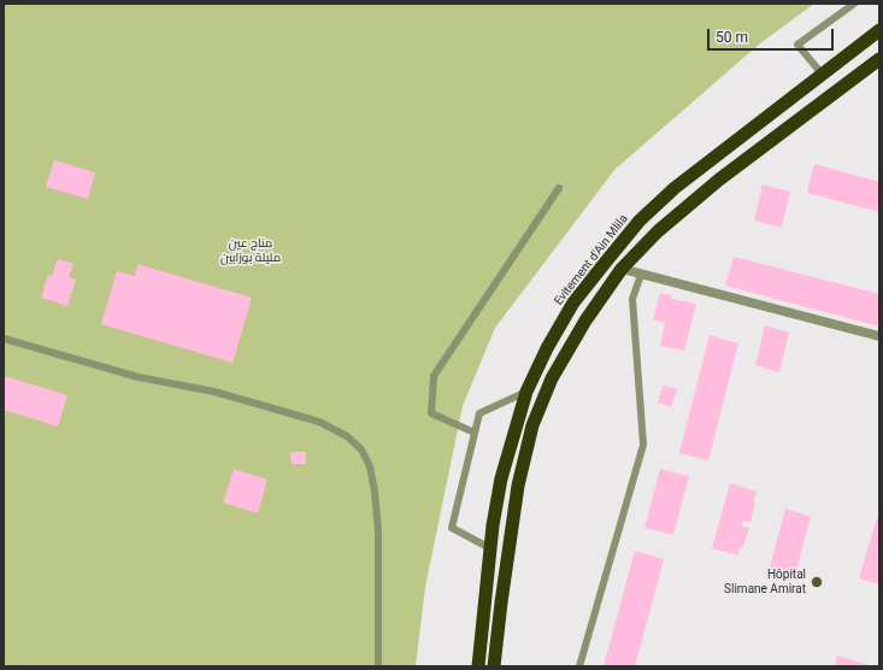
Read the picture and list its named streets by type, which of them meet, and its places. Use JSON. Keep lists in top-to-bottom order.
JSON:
{
  "streets": {
    "highway": ["Evitement d'Ain Mlila"]
  },
  "parks": ["مناج عين مليلة بوزابين"],
  "places": ["Hôpital Slimane Amirat"],
  "scale_bar": "50 m"
}
